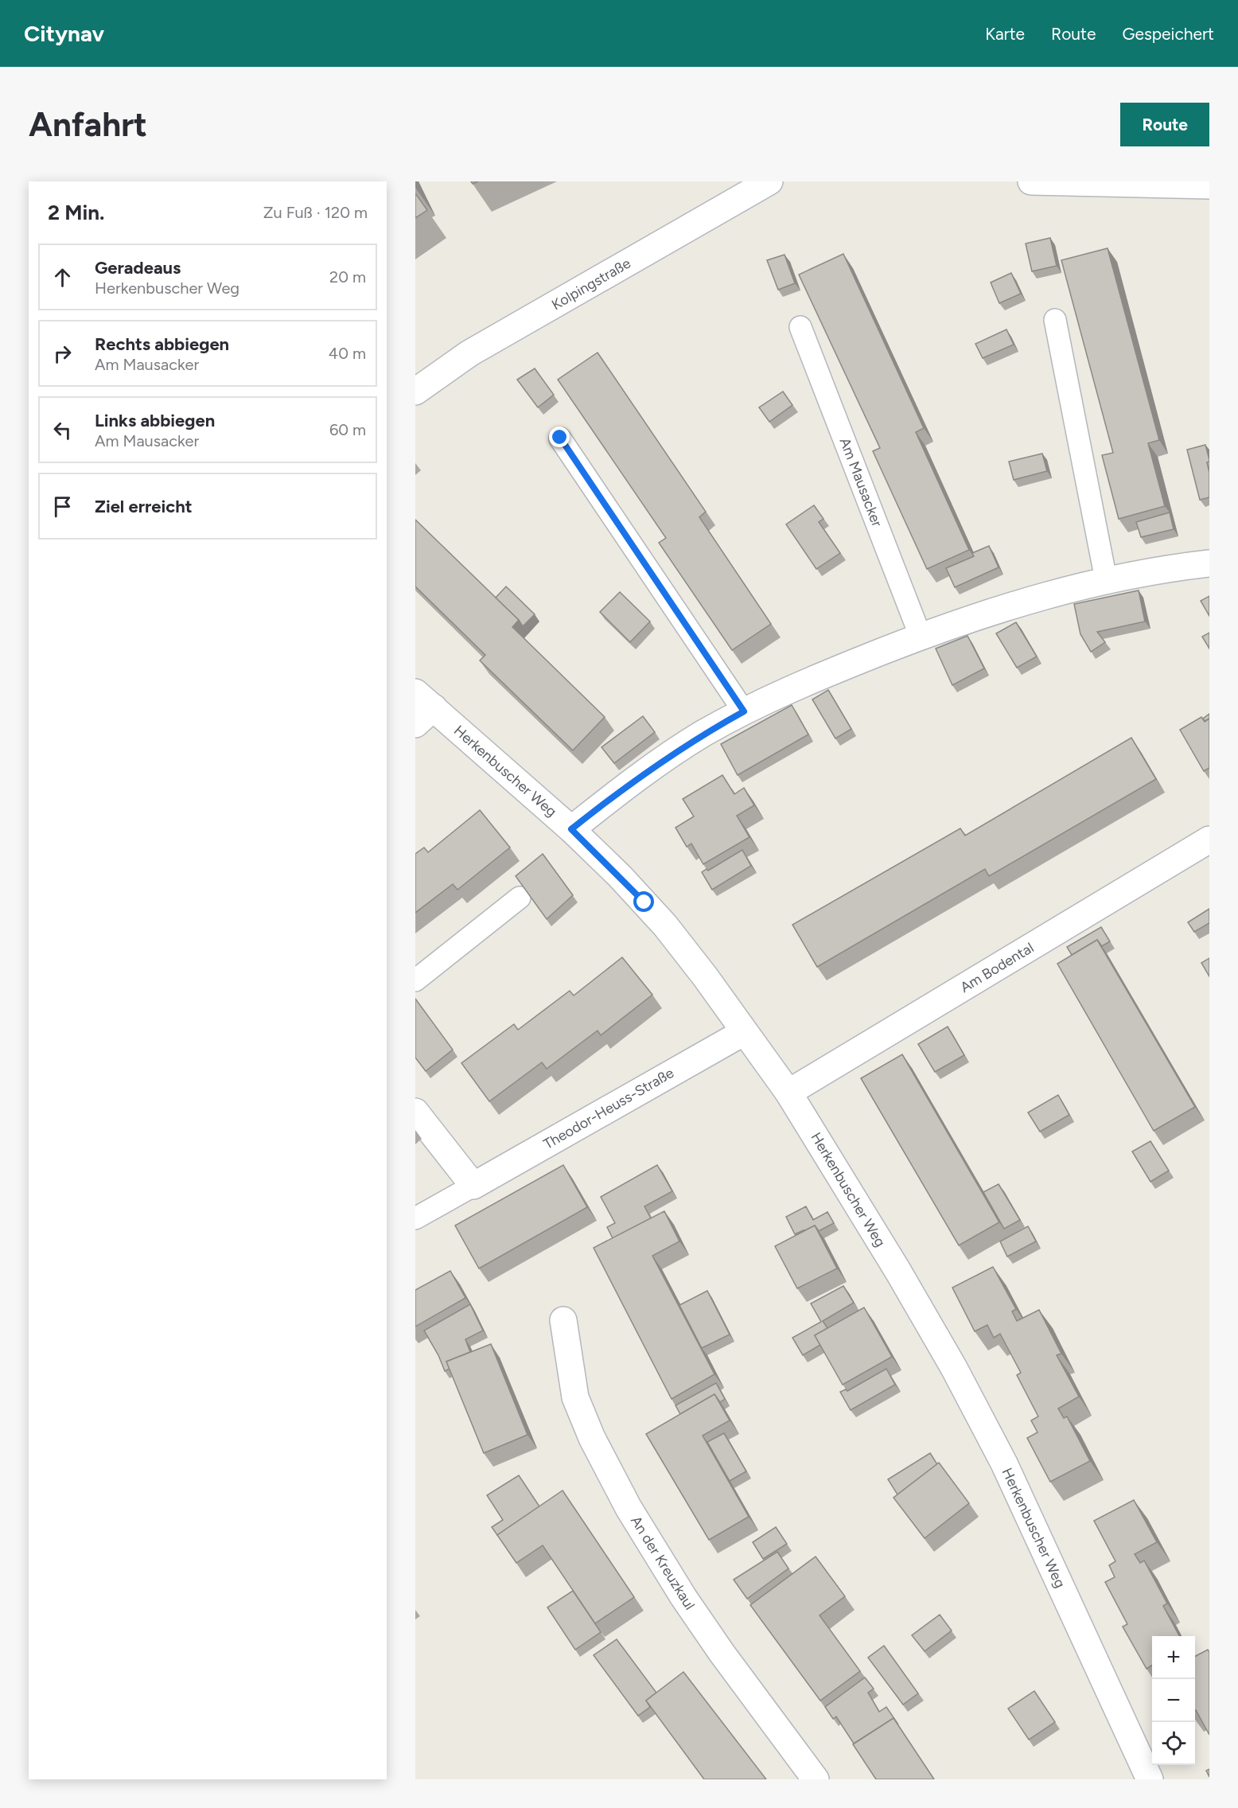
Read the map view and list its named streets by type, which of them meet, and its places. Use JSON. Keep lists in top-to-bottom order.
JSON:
{
  "streets": {
    "street": [
      "Kolpingstraße",
      "Herkenbuscher Weg",
      "Am Bodental",
      "Theodor-Heuss-Straße",
      "An der Kreuzkaul"
    ],
    "lane": ["Am Mausacker"]
  },
  "crossings": [
    ["Herkenbuscher Weg", "Am Bodental"],
    ["Herkenbuscher Weg", "Theodor-Heuss-Straße"]
  ],
  "page": {
    "header": "Citynav",
    "nav": ["Karte", "Route", "Gespeichert"],
    "buttons": "Route",
    "title": "Anfahrt",
    "heading": ["2 Min.", "Zu Fuß · 120 m"],
    "list": [
      ["Geradeaus", "Herkenbuscher Weg", "20 m"],
      ["Rechts abbiegen", "Am Mausacker", "40 m"],
      ["Links abbiegen", "Am Mausacker", "60 m"],
      "Ziel erreicht"
    ],
    "map_buttons": ["+", "−"]
  }
}
